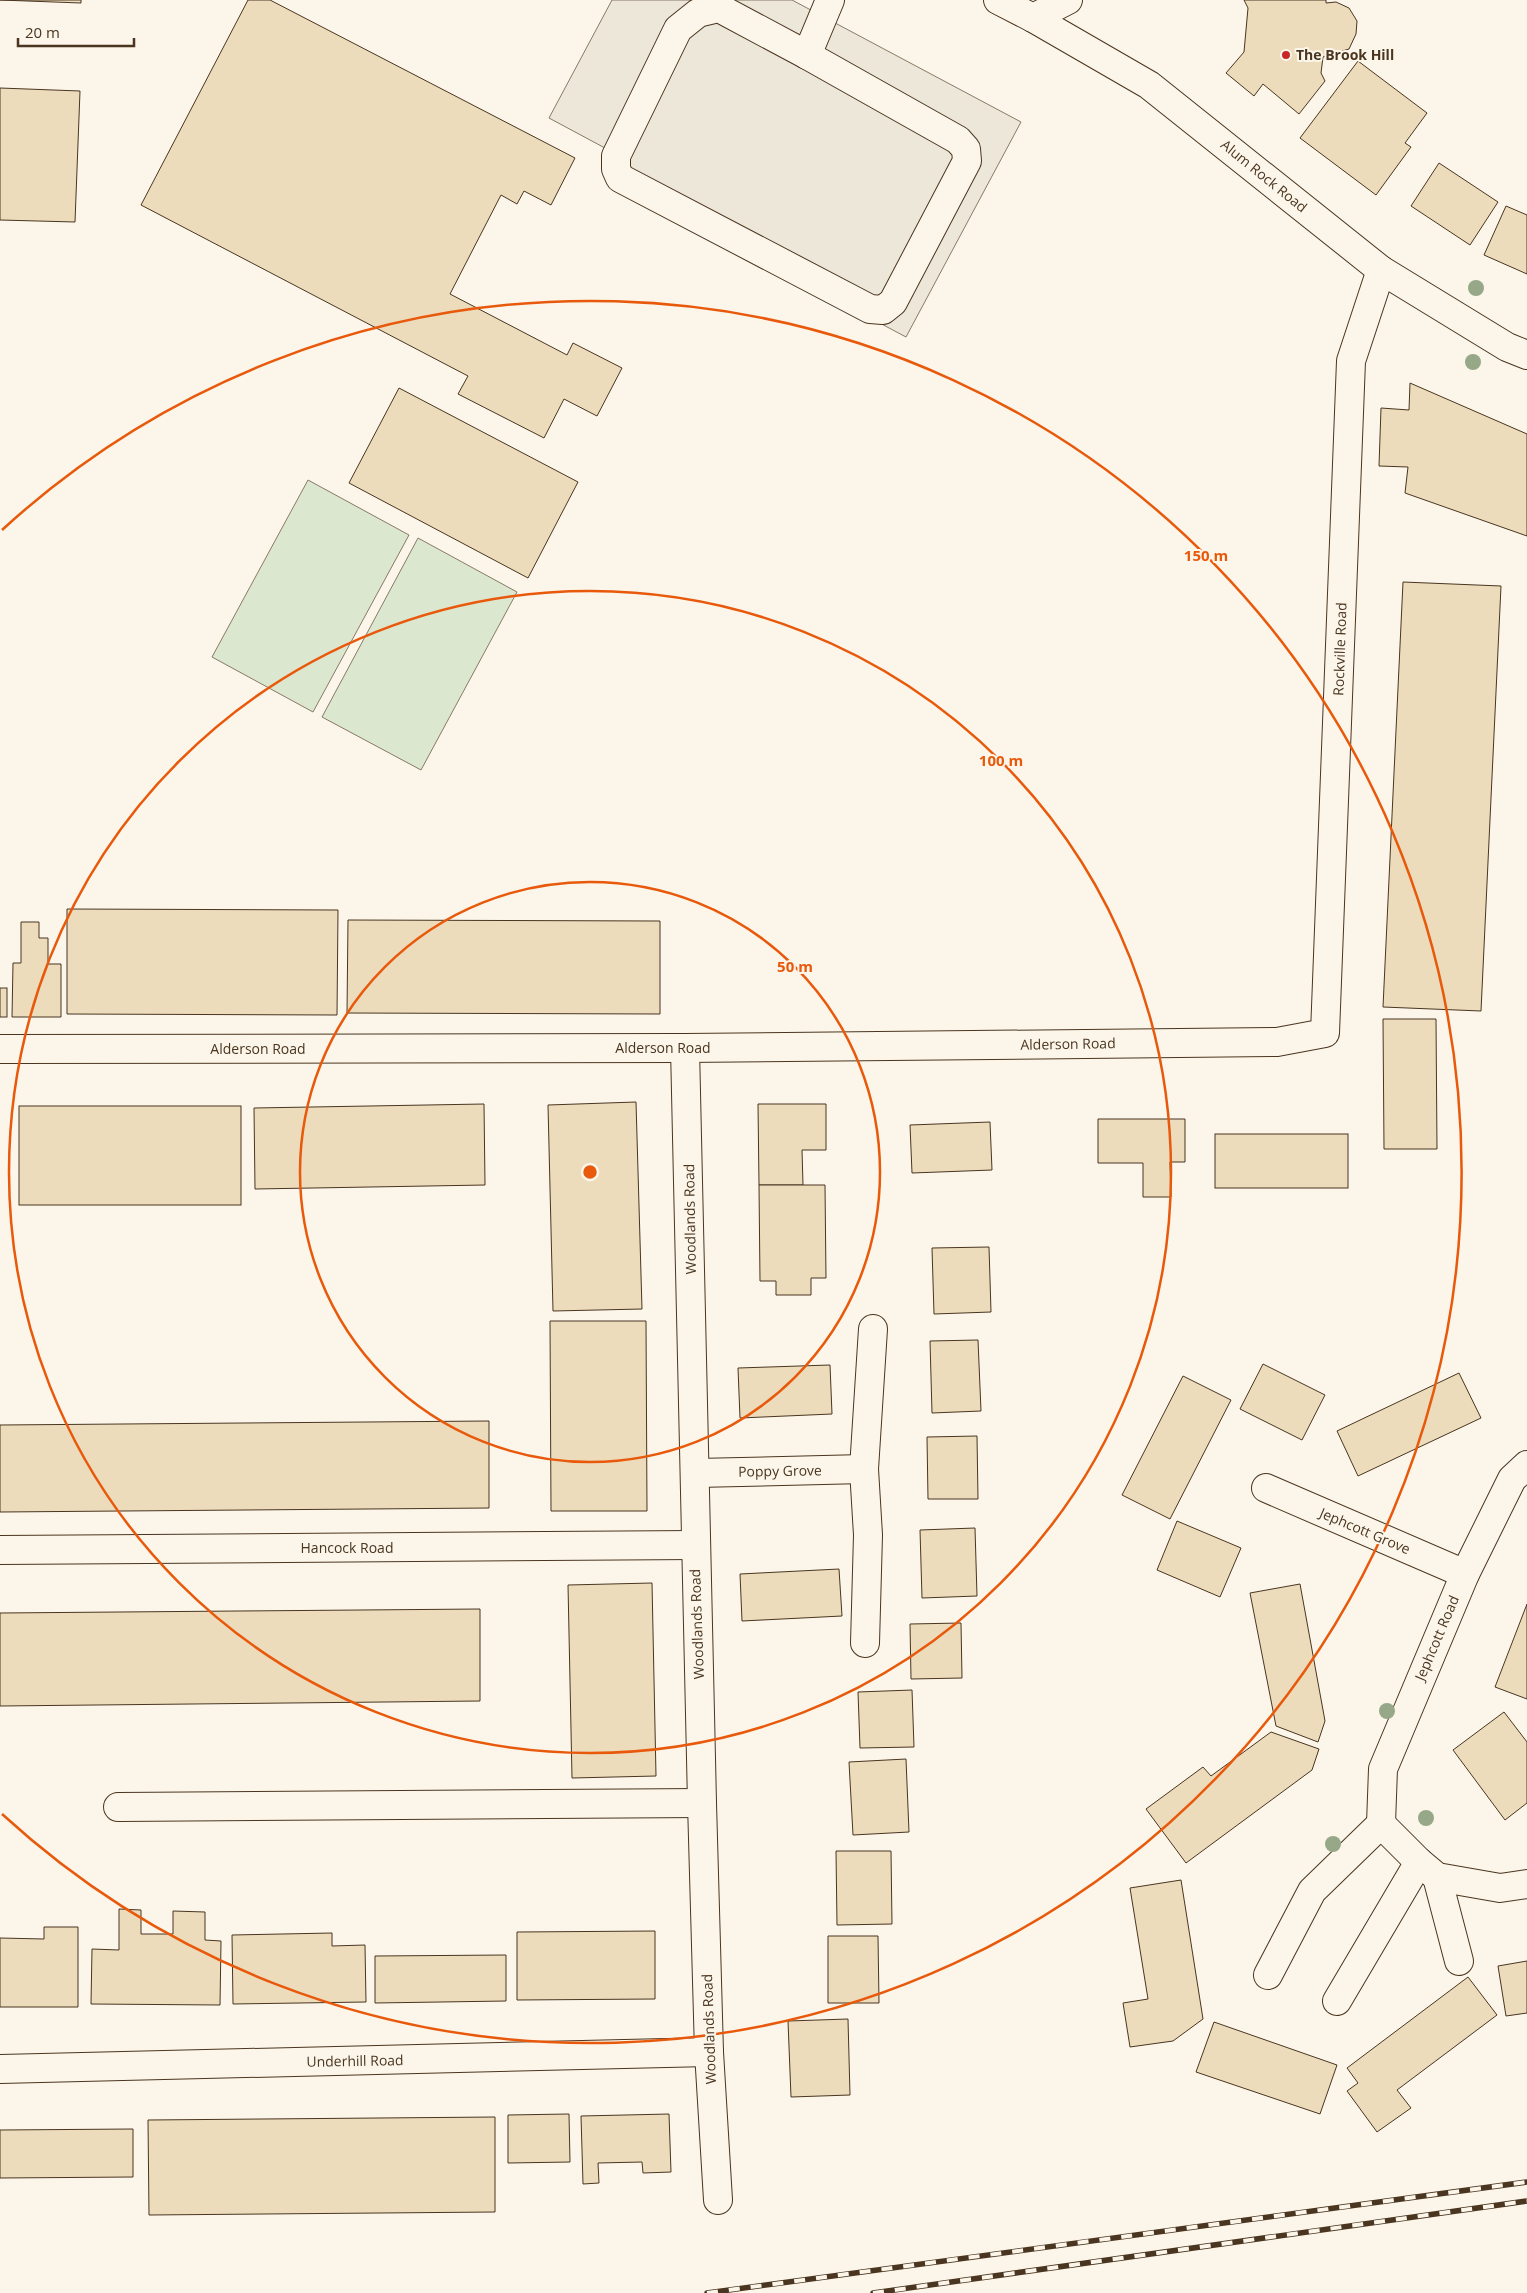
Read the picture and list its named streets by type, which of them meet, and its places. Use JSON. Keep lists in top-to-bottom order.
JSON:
{
  "streets": {
    "street": [
      "Alum Rock Road",
      "Rockville Road",
      "Alderson Road",
      "Woodlands Road",
      "Poppy Grove",
      "Jephcott Grove",
      "Hancock Road",
      "Jephcott Road",
      "Underhill Road"
    ]
  },
  "crossings": [
    ["Alum Rock Road", "Rockville Road"],
    ["Rockville Road", "Alderson Road"],
    ["Alderson Road", "Woodlands Road"],
    ["Woodlands Road", "Poppy Grove"],
    ["Woodlands Road", "Hancock Road"],
    ["Woodlands Road", "Underhill Road"],
    ["Jephcott Grove", "Jephcott Road"]
  ],
  "places": ["The Brook Hill"],
  "scale_bar": "20 m",
  "rings": ["150 m", "100 m", "50 m"]
}
